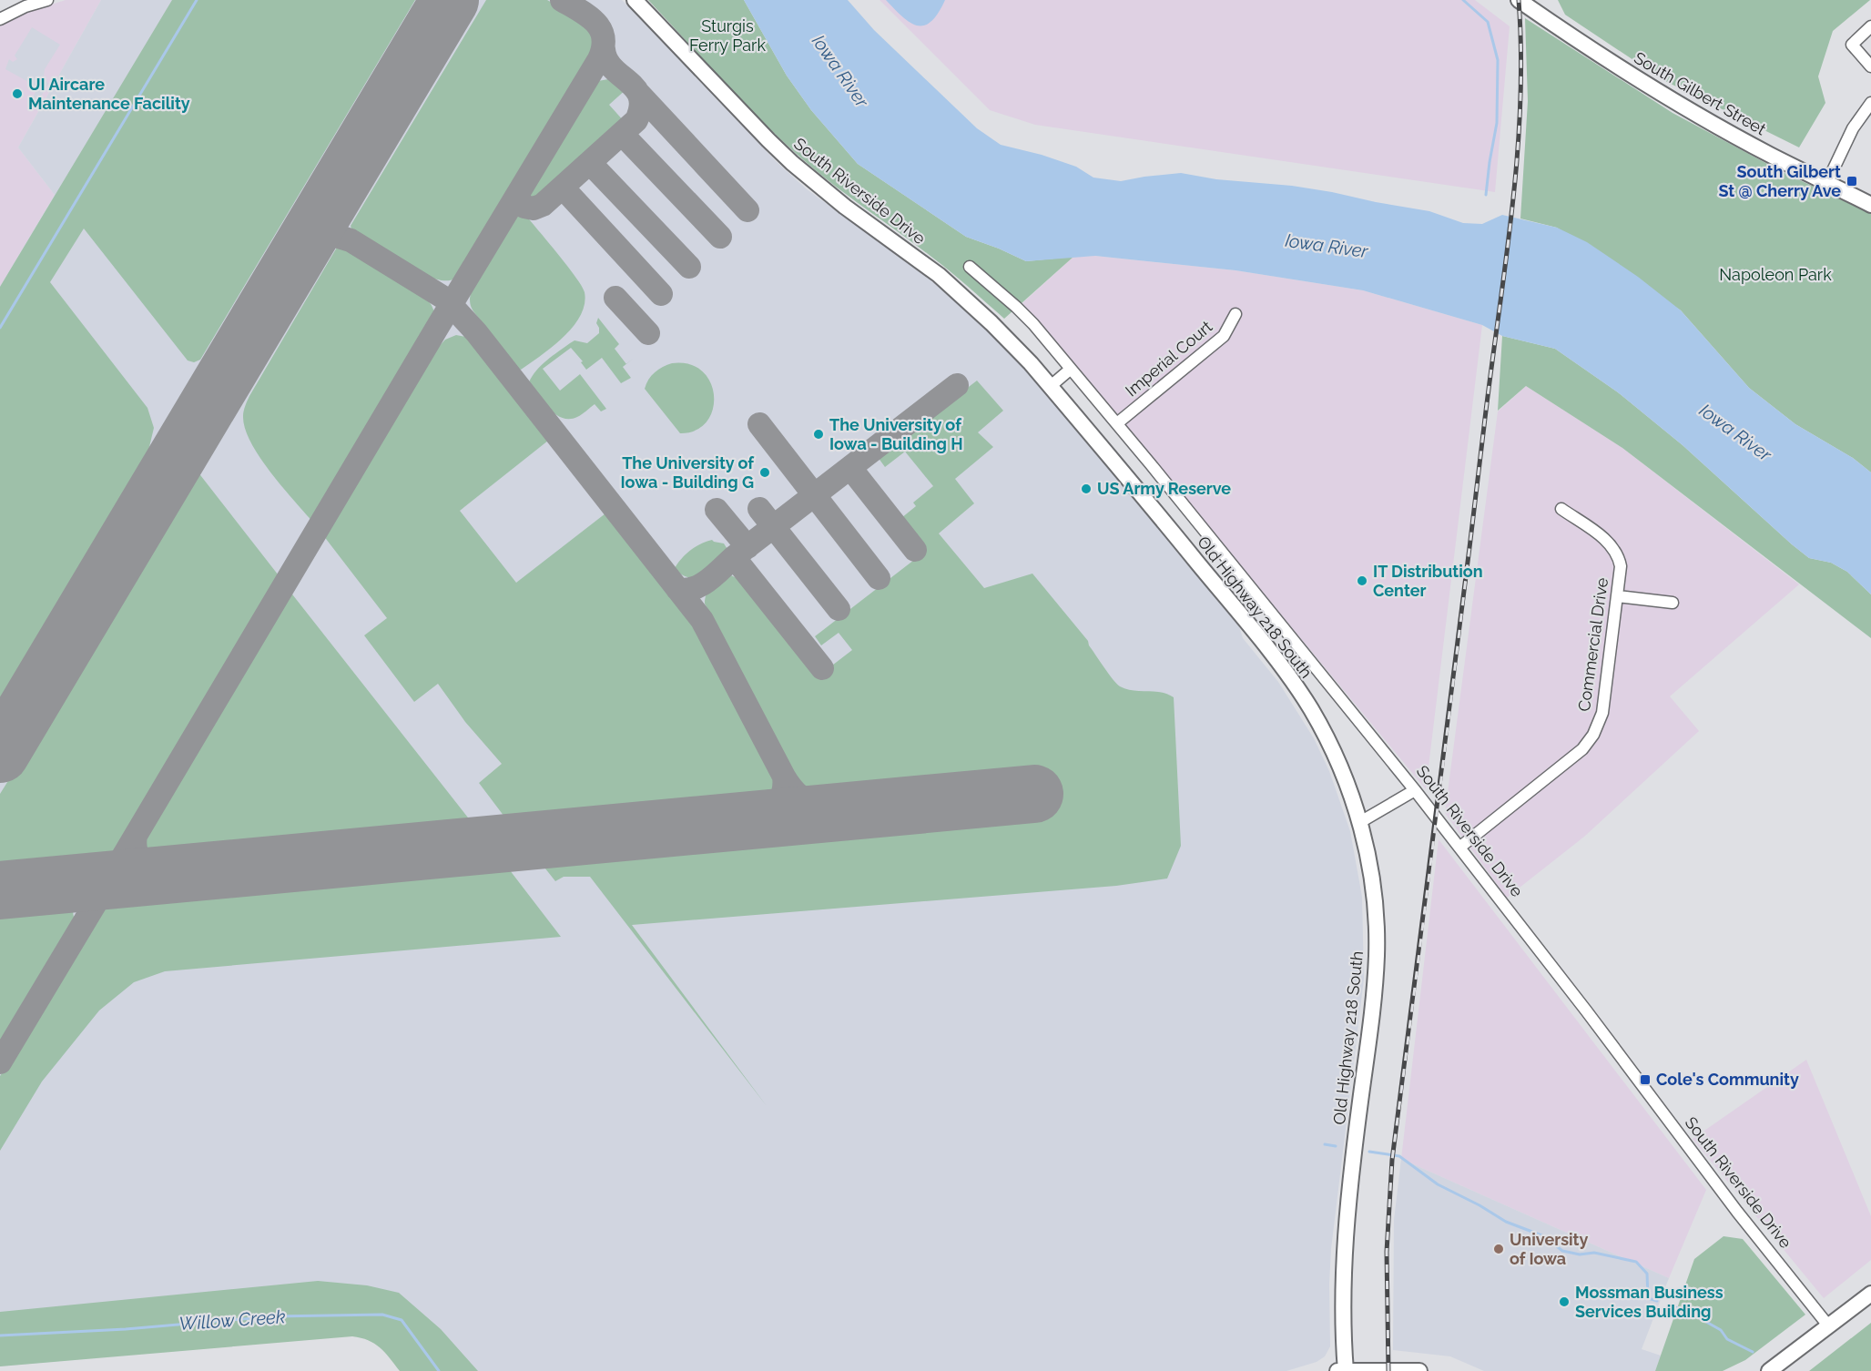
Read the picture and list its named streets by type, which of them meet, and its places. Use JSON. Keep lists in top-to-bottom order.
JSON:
{
  "streets": {
    "main road": ["South Gilbert Street", "South Riverside Drive", "Old Highway 218 South"],
    "street": ["Imperial Court", "Commercial Drive"]
  },
  "crossings": [
    ["South Riverside Drive", "Imperial Court"],
    ["South Riverside Drive", "Old Highway 218 South"],
    ["South Riverside Drive", "Commercial Drive"]
  ],
  "water": ["Iowa River", "Willow Creek"],
  "parks": ["Sturgis Ferry Park", "Napoleon Park"],
  "places": {
    "other": [
      "UI Aircare Maintenance Facility",
      "The University of Iowa - Building H",
      "The University of Iowa - Building G",
      "US Army Reserve",
      "IT Distribution Center",
      "University of Iowa",
      "Mossman Business Services Building"
    ],
    "transit": ["South Gilbert St @ Cherry Ave", "Cole's Community"]
  }
}
